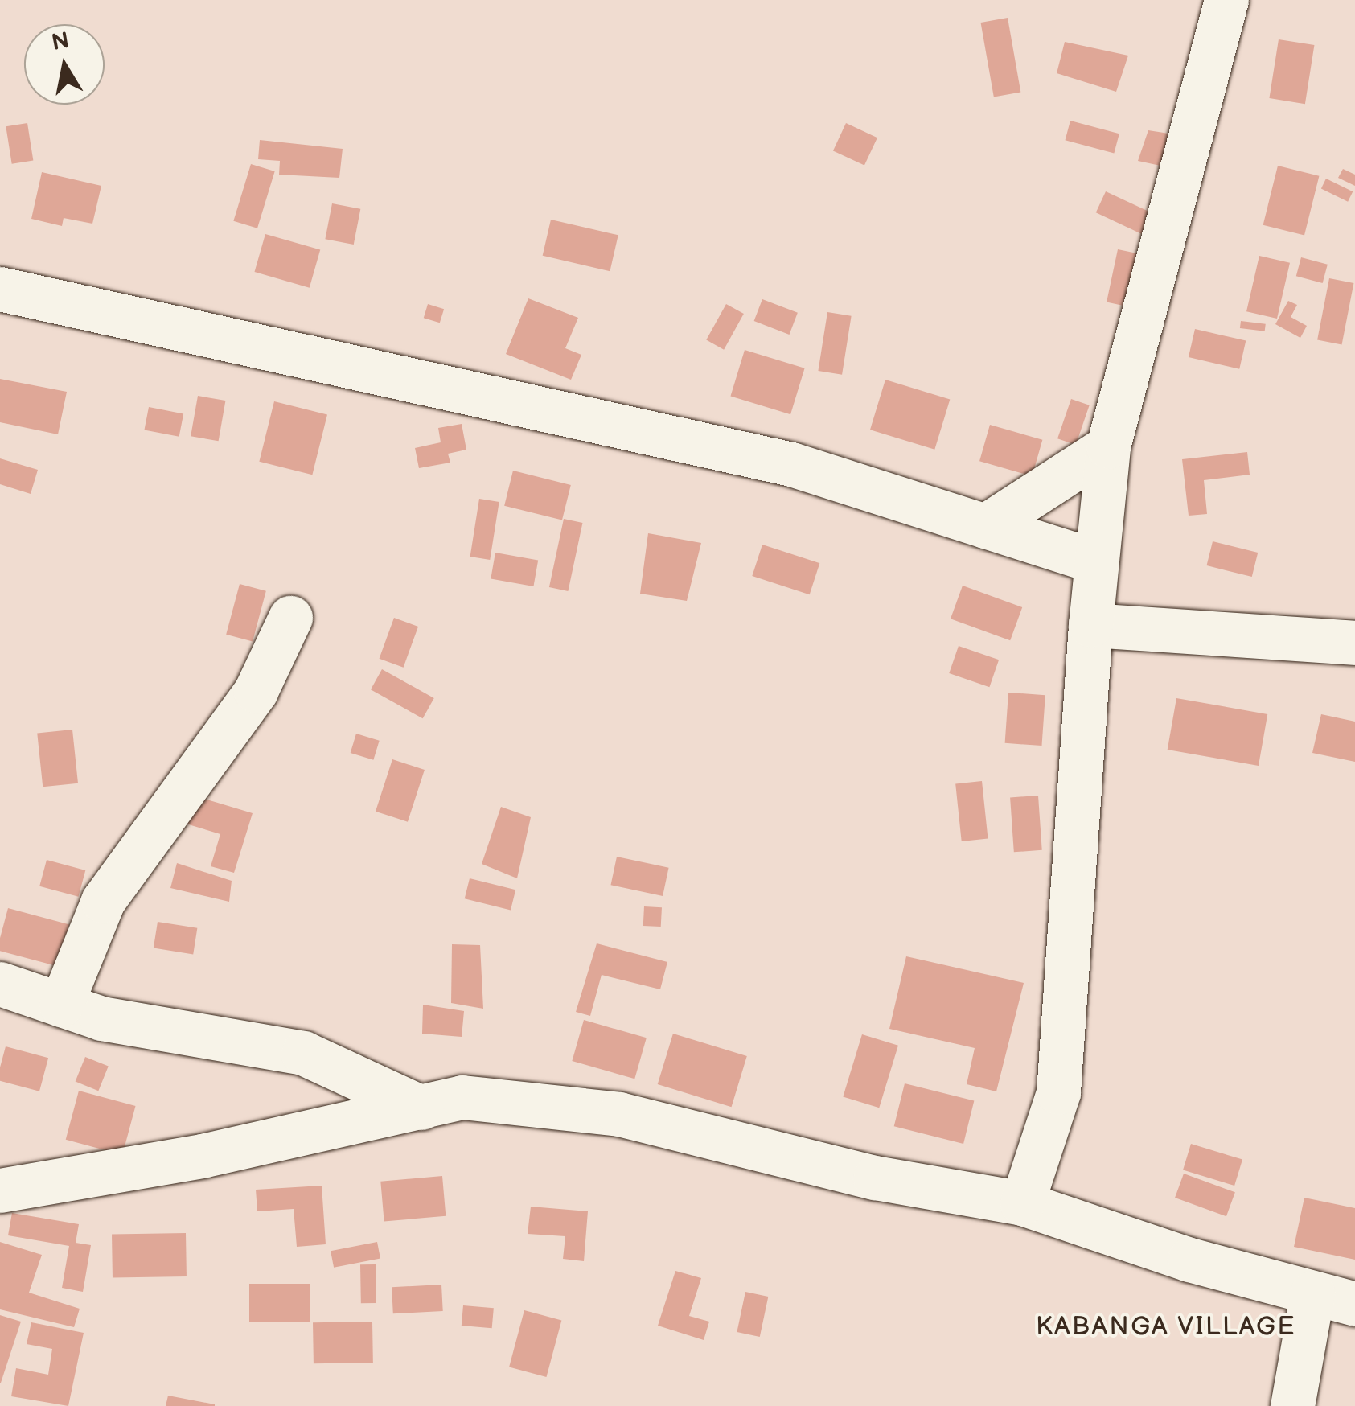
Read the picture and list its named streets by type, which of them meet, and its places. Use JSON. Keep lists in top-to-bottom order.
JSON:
{
  "districts": ["KABANGA VILLAGE"],
  "north": "top"
}
